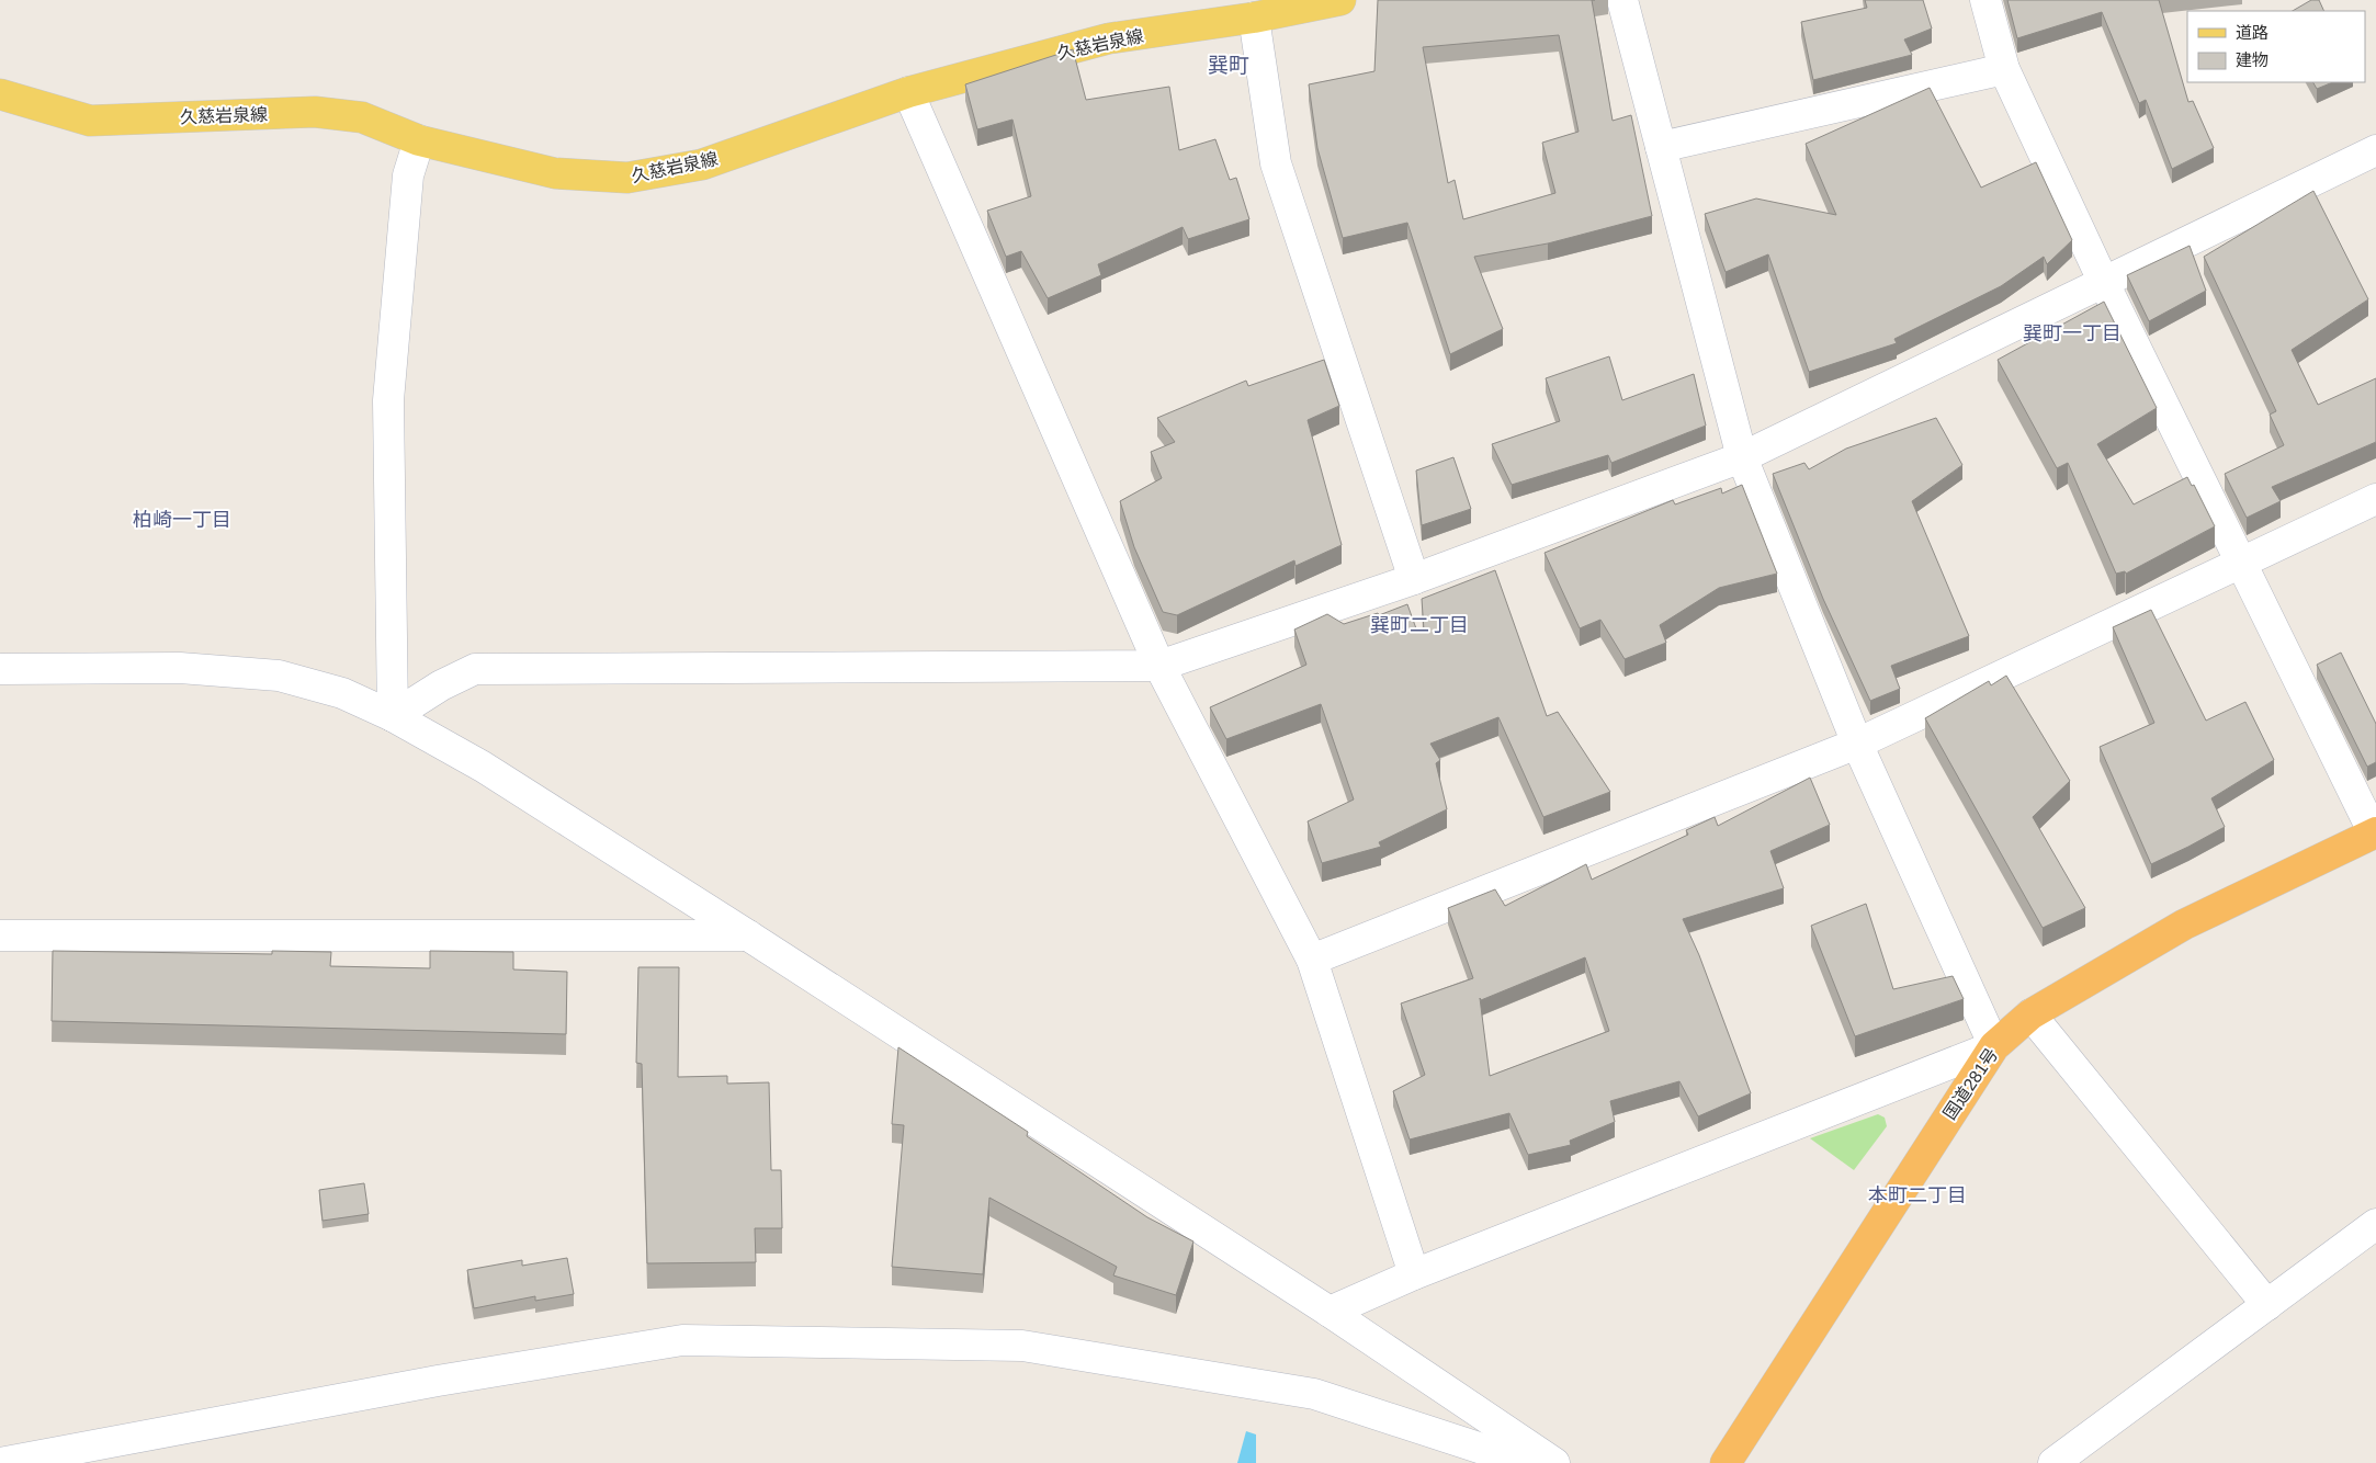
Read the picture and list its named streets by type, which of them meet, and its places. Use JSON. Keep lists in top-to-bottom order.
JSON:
{
  "streets": {
    "highway": ["国道281号"],
    "main road": ["久慈岩泉線"]
  },
  "districts": [
    "巽町",
    "巽町一丁目",
    "柏崎一丁目",
    "巽町二丁目",
    "本町二丁目"
  ],
  "legend": ["道路", "建物"]
}
